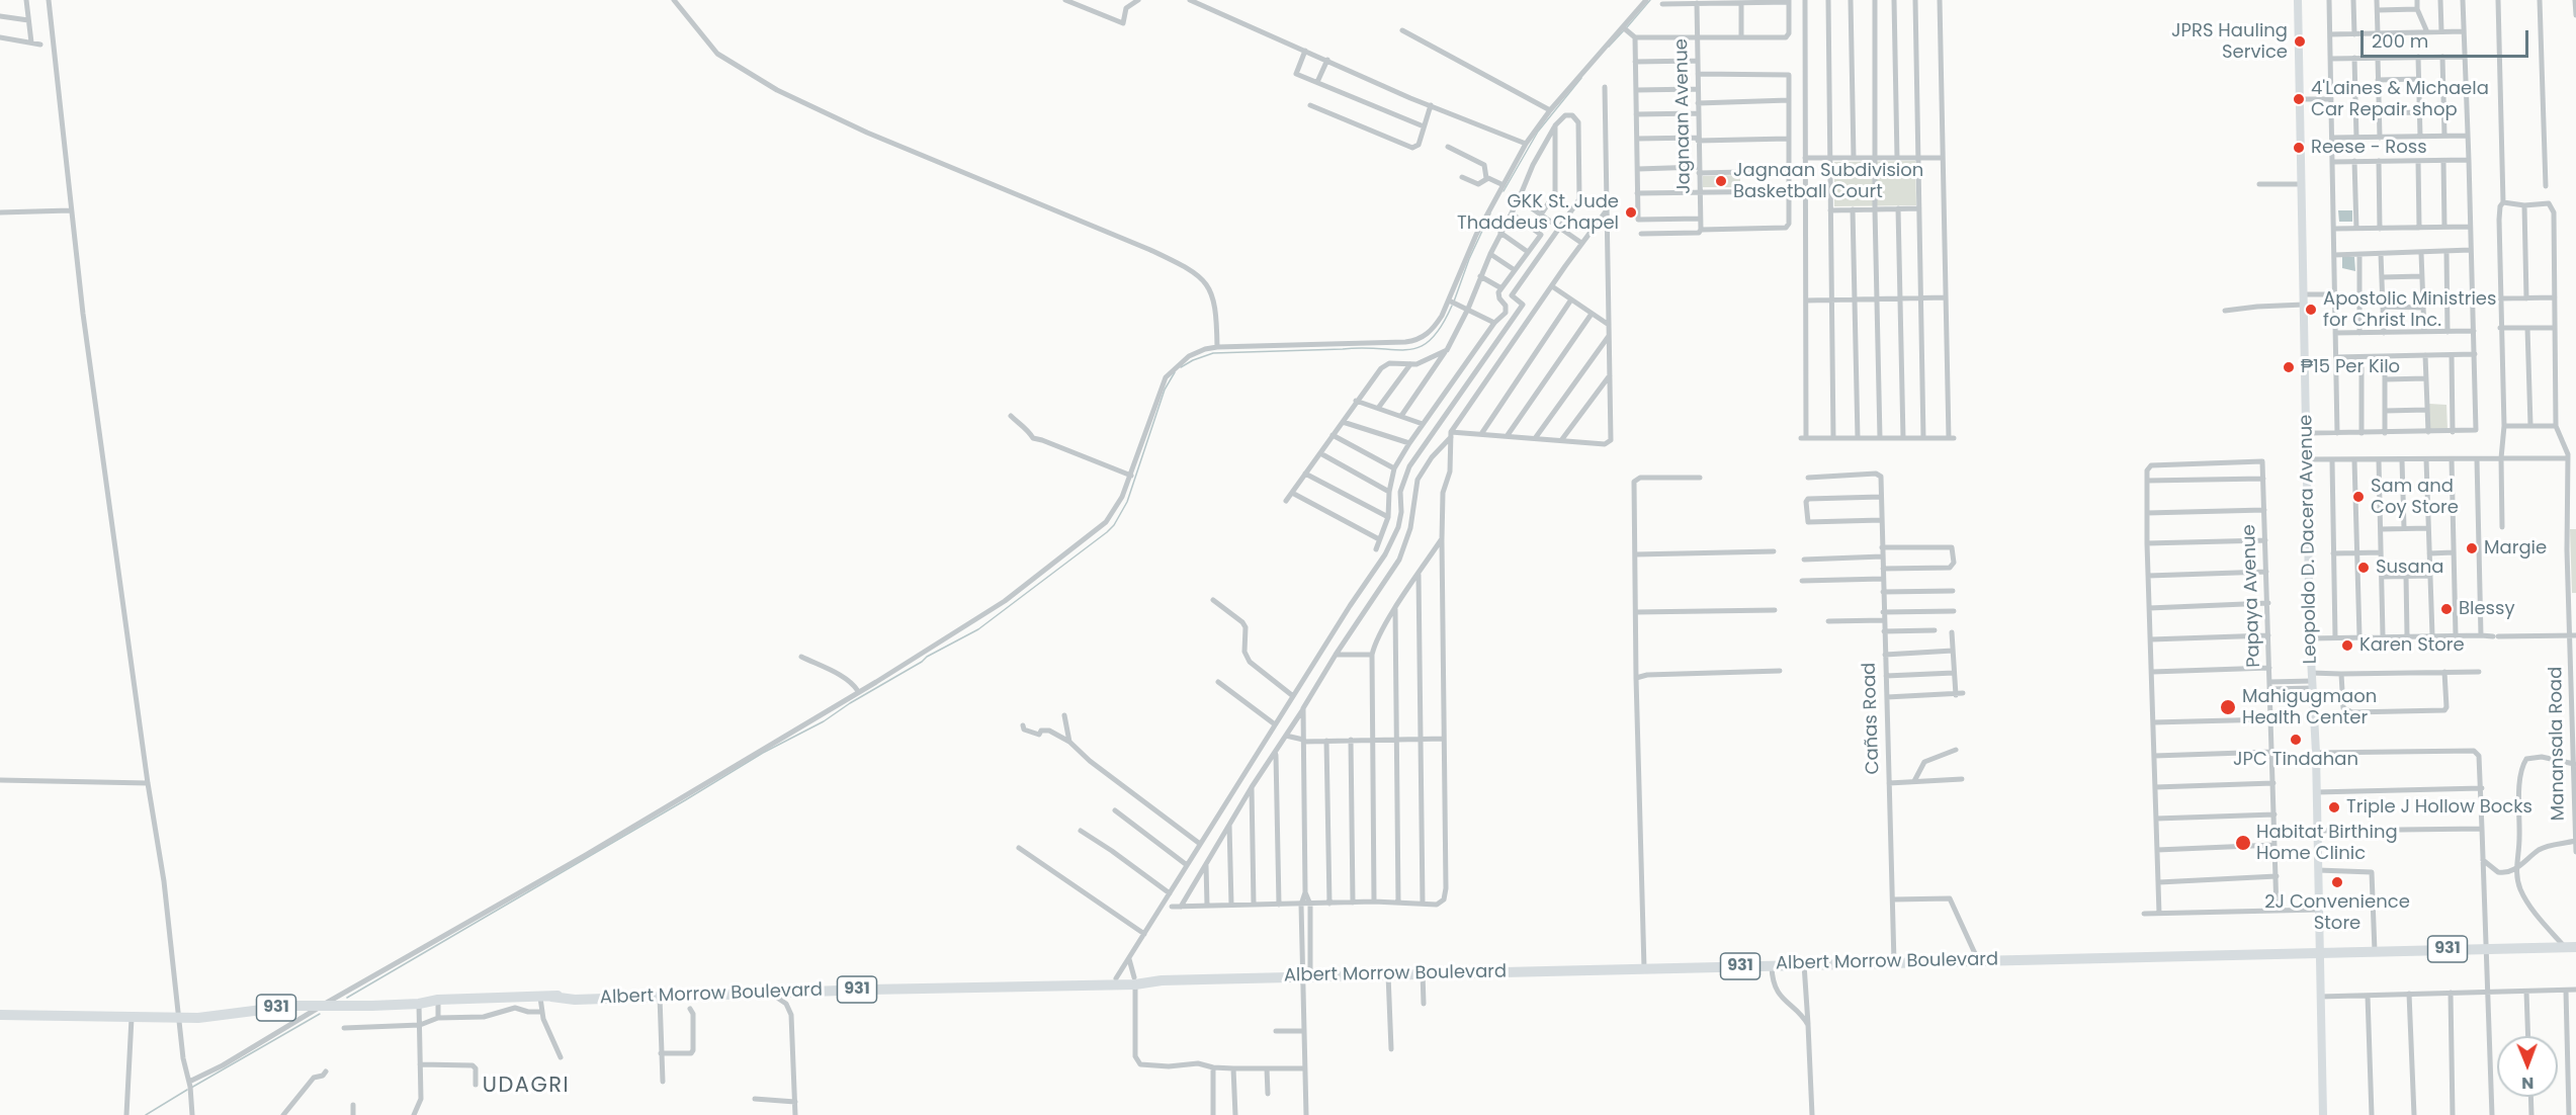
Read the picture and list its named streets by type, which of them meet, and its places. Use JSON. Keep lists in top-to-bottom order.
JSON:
{
  "streets": {
    "highway": ["931", "Albert Morrow Boulevard"],
    "main road": ["Leopoldo D. Dacera Avenue"],
    "street": [
      "Jagnaan Avenue",
      "Papaya Avenue",
      "Cañas Road",
      "Manansala Road"
    ]
  },
  "crossings": [
    ["Leopoldo D. Dacera Avenue", "Albert Morrow Boulevard"],
    ["Cañas Road", "Albert Morrow Boulevard"]
  ],
  "districts": ["UDAGRI"],
  "places": [
    "JPRS Hauling Service",
    "4'Laines & Michaela Car Repair shop",
    "Reese - Ross",
    "Jagnaan Subdivision Basketball Court",
    "GKK St. Jude Thaddeus Chapel",
    "Apostolic Ministries for Christ Inc.",
    "₱15 Per Kilo",
    "Sam and Coy Store",
    "Margie",
    "Susana",
    "Blessy",
    "Karen Store",
    "Mahigugmaon Health Center",
    "JPC Tindahan",
    "Triple J Hollow Bocks",
    "Habitat Birthing Home Clinic",
    "2J Convenience Store"
  ],
  "scale_bar": "200 m",
  "north": "bottom"
}
